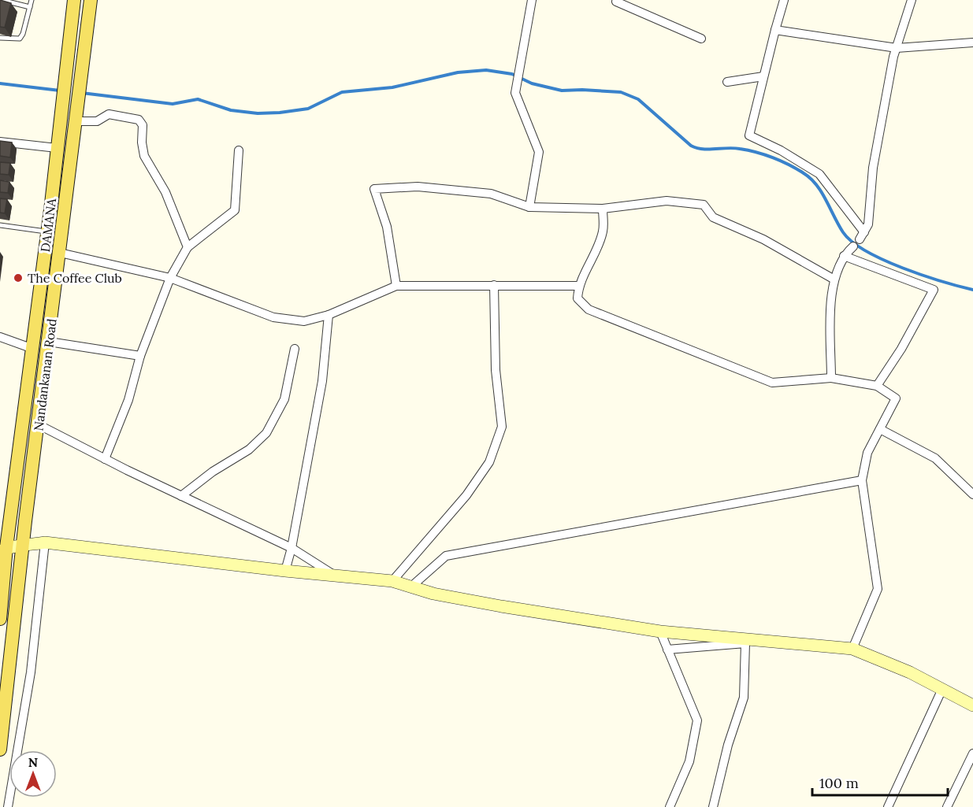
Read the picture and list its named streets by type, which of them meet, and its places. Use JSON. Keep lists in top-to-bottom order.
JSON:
{
  "streets": {
    "main road": ["DAMANA", "Nandankanan Road"]
  },
  "places": ["The Coffee Club"],
  "scale_bar": "100 m",
  "north": "top"
}
